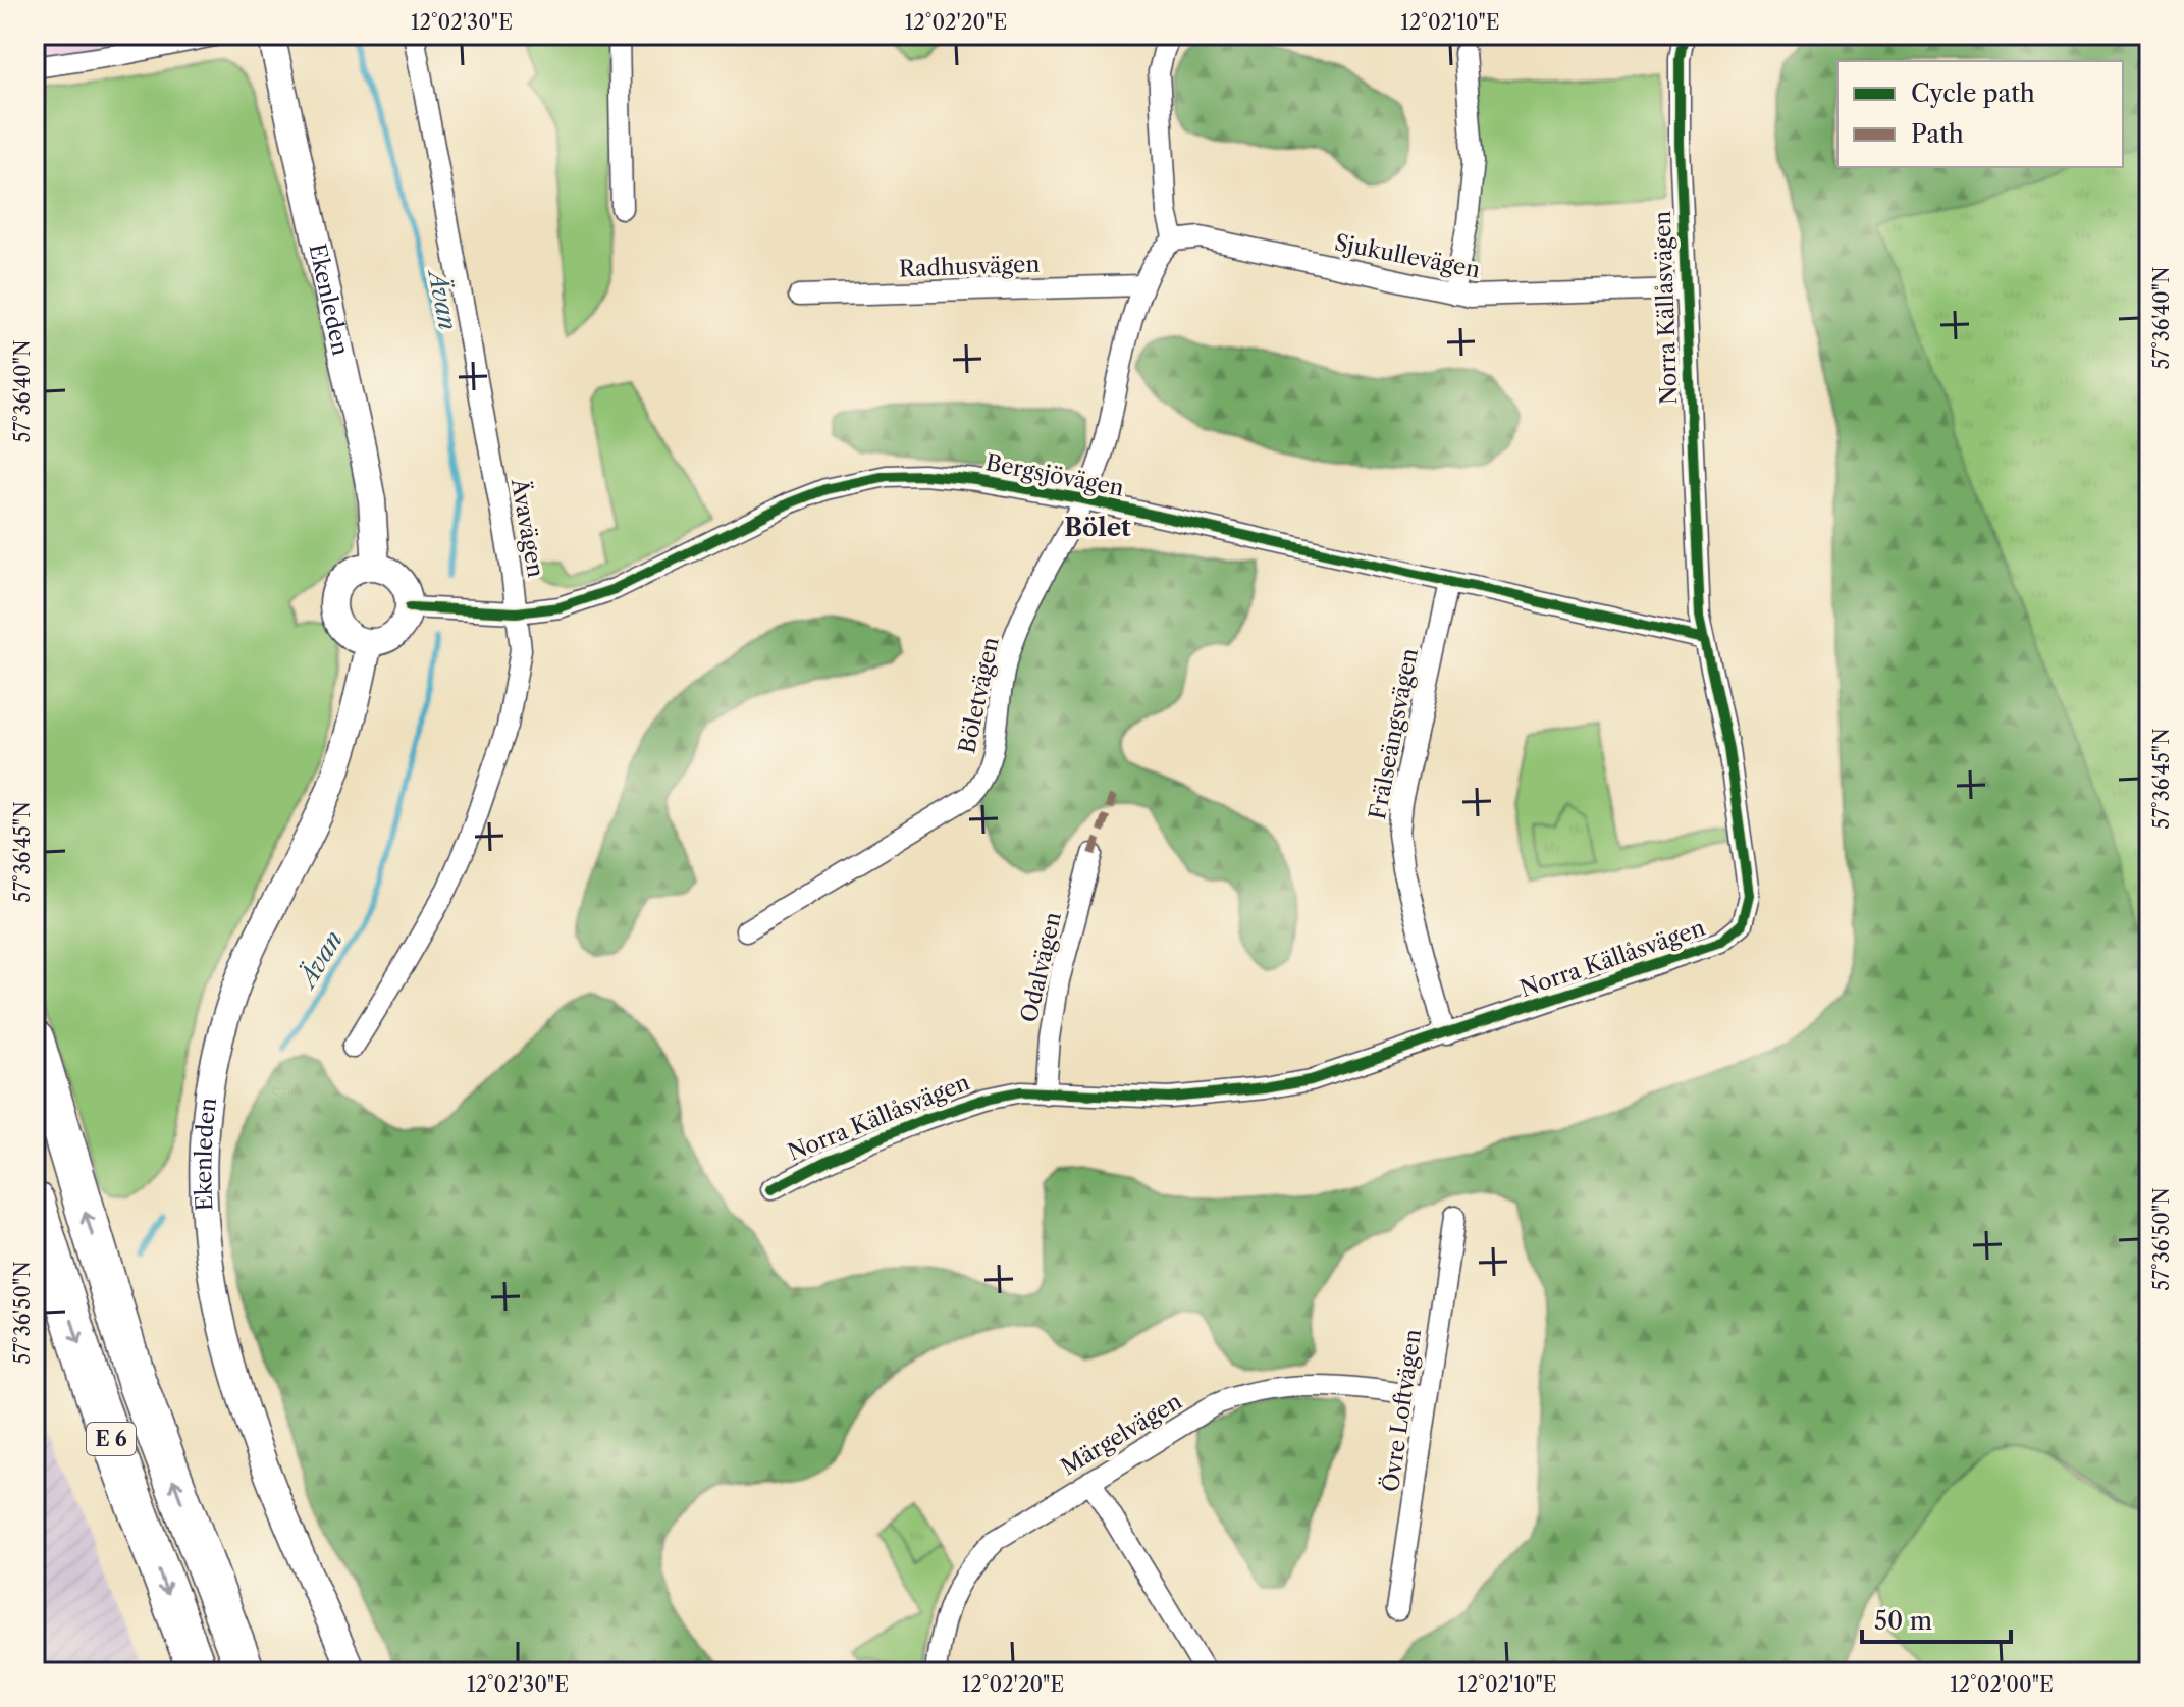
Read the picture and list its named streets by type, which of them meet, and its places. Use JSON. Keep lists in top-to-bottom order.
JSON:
{
  "streets": {
    "highway": ["E 6"],
    "street": [
      "Sjukullevägen",
      "Radhusvägen",
      "Ekenleden",
      "Norra Källåsvägen",
      "Bergsjövägen",
      "Ävavägen",
      "Böletvägen",
      "Frälseängsvägen",
      "Odalvägen",
      "Övre Loftvägen",
      "Märgelvägen"
    ]
  },
  "crossings": [
    ["Sjukullevägen", "Norra Källåsvägen"],
    ["Sjukullevägen", "Böletvägen"],
    ["Radhusvägen", "Böletvägen"],
    ["Ekenleden", "Bergsjövägen"],
    ["Norra Källåsvägen", "Bergsjövägen"],
    ["Norra Källåsvägen", "Frälseängsvägen"],
    ["Norra Källåsvägen", "Odalvägen"],
    ["Bergsjövägen", "Ävavägen"],
    ["Bergsjövägen", "Böletvägen"],
    ["Bergsjövägen", "Frälseängsvägen"],
    ["Övre Loftvägen", "Märgelvägen"]
  ],
  "districts": ["Bölet"],
  "water": ["Ävan"],
  "legend": ["Cycle path", "Path"],
  "scale_bar": "50 m",
  "coordinates": [
    "12°02'30\"E",
    "12°02'20\"E",
    "12°02'10\"E",
    "57°36'40\"N",
    "57°36'45\"N",
    "57°36'50\"N",
    "12°02'00\"E"
  ]
}
